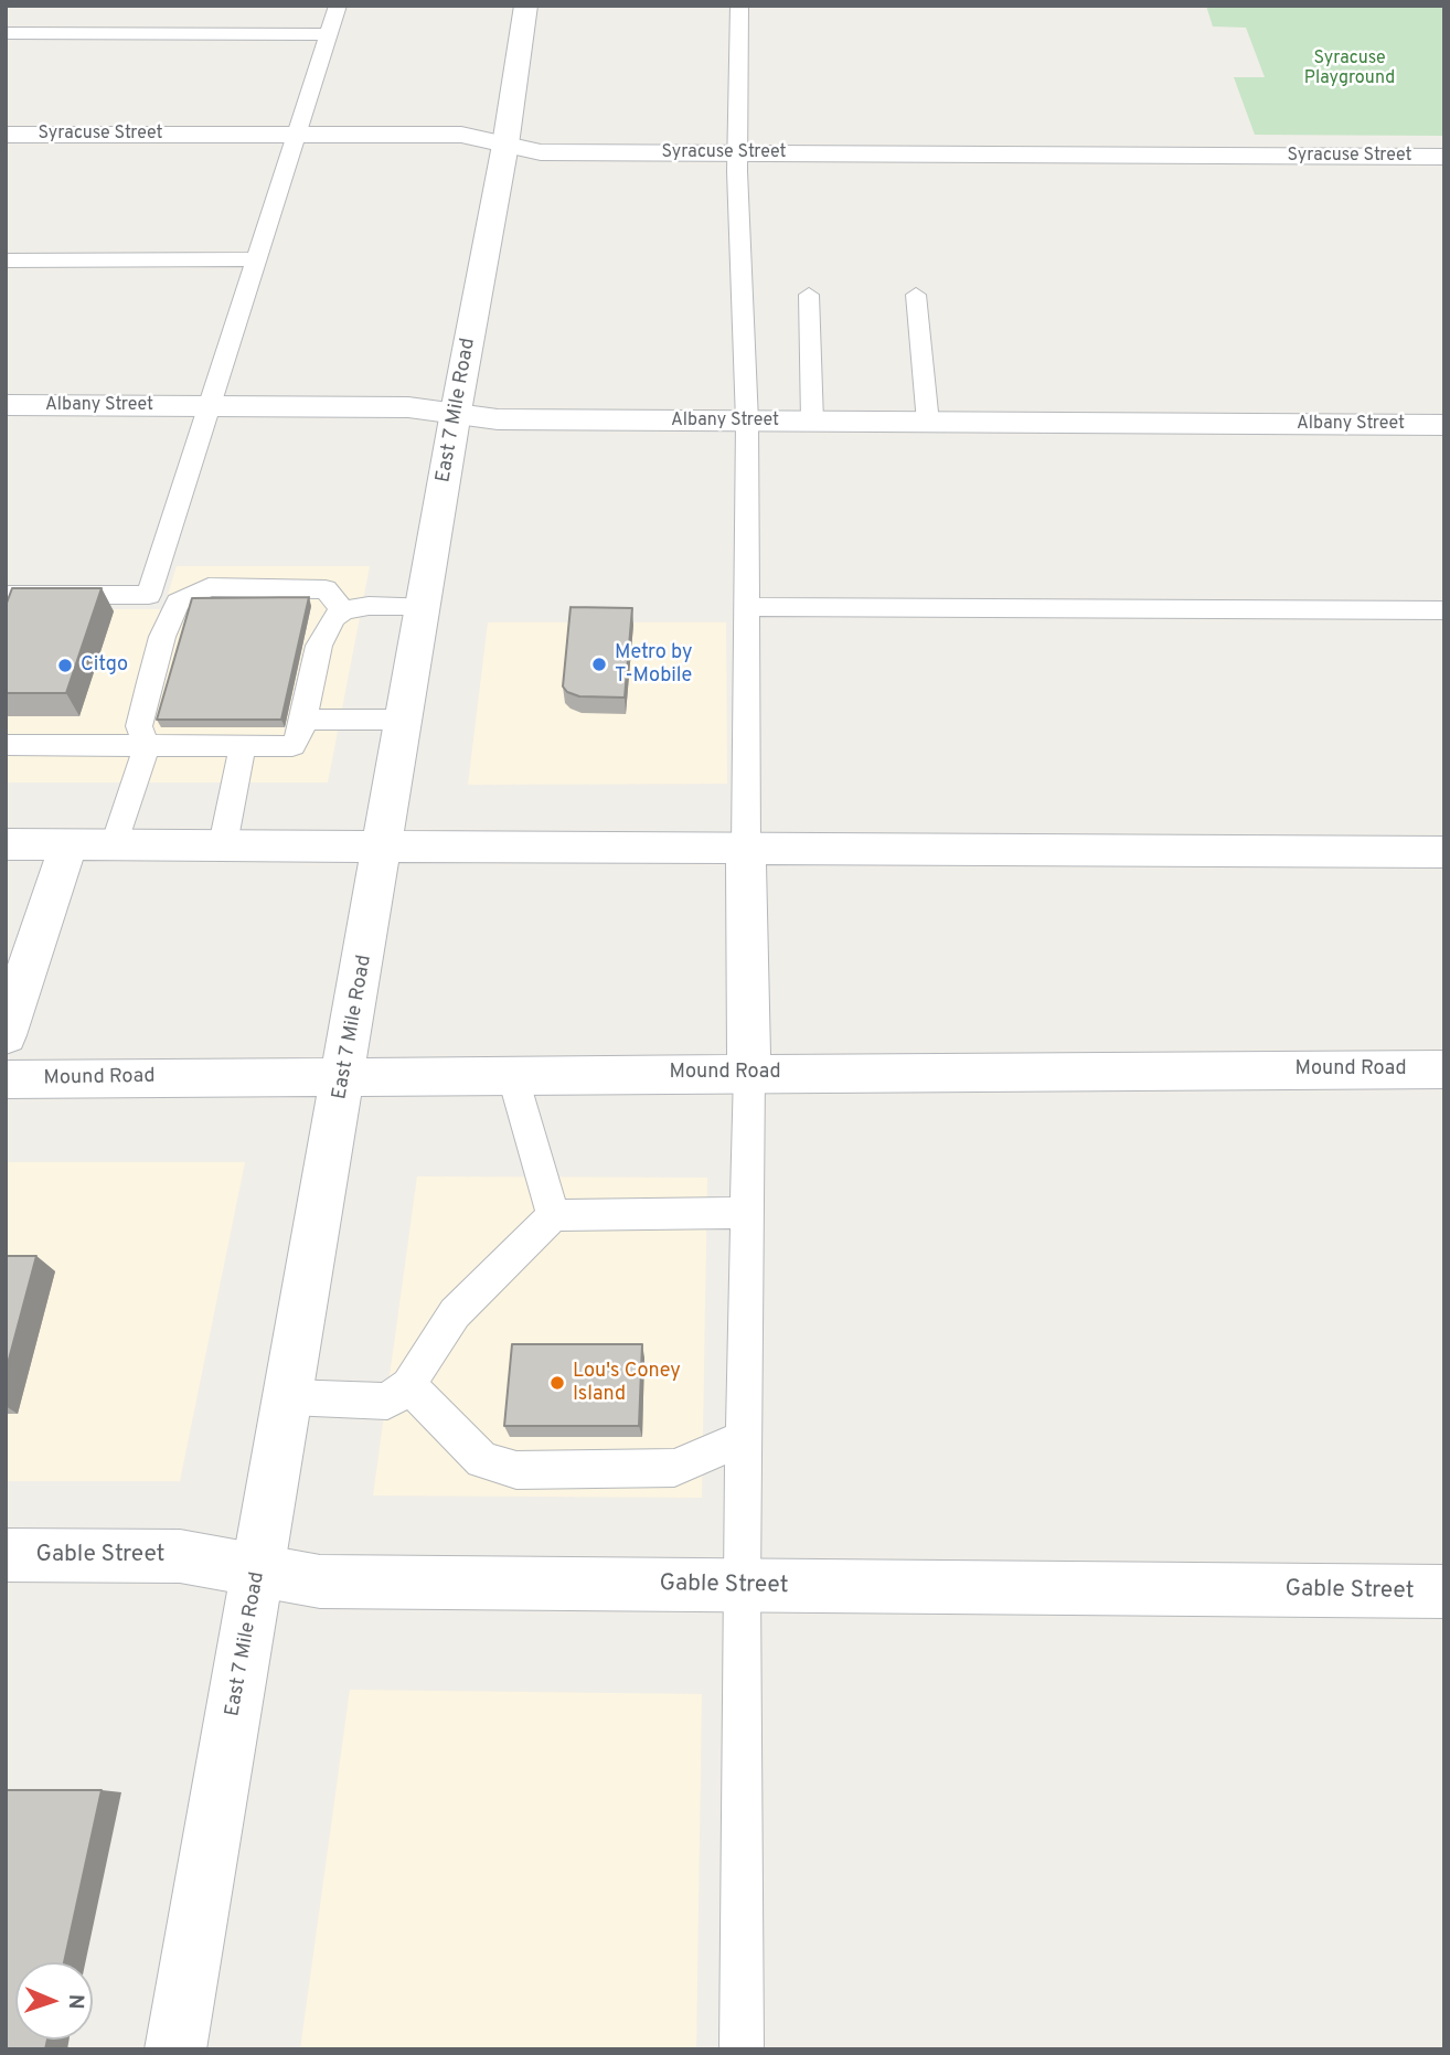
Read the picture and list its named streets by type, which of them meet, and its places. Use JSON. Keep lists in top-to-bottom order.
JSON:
{
  "streets": {
    "street": [
      "Syracuse Street",
      "Albany Street",
      "East 7 Mile Road",
      "Mound Road",
      "Gable Street"
    ]
  },
  "crossings": [
    ["Syracuse Street", "East 7 Mile Road"],
    ["Albany Street", "East 7 Mile Road"],
    ["East 7 Mile Road", "Mound Road"],
    ["East 7 Mile Road", "Gable Street"]
  ],
  "parks": ["Syracuse Playground"],
  "places": ["Metro by T-Mobile", "Citgo", "Lou's Coney Island"],
  "north": "right"
}
